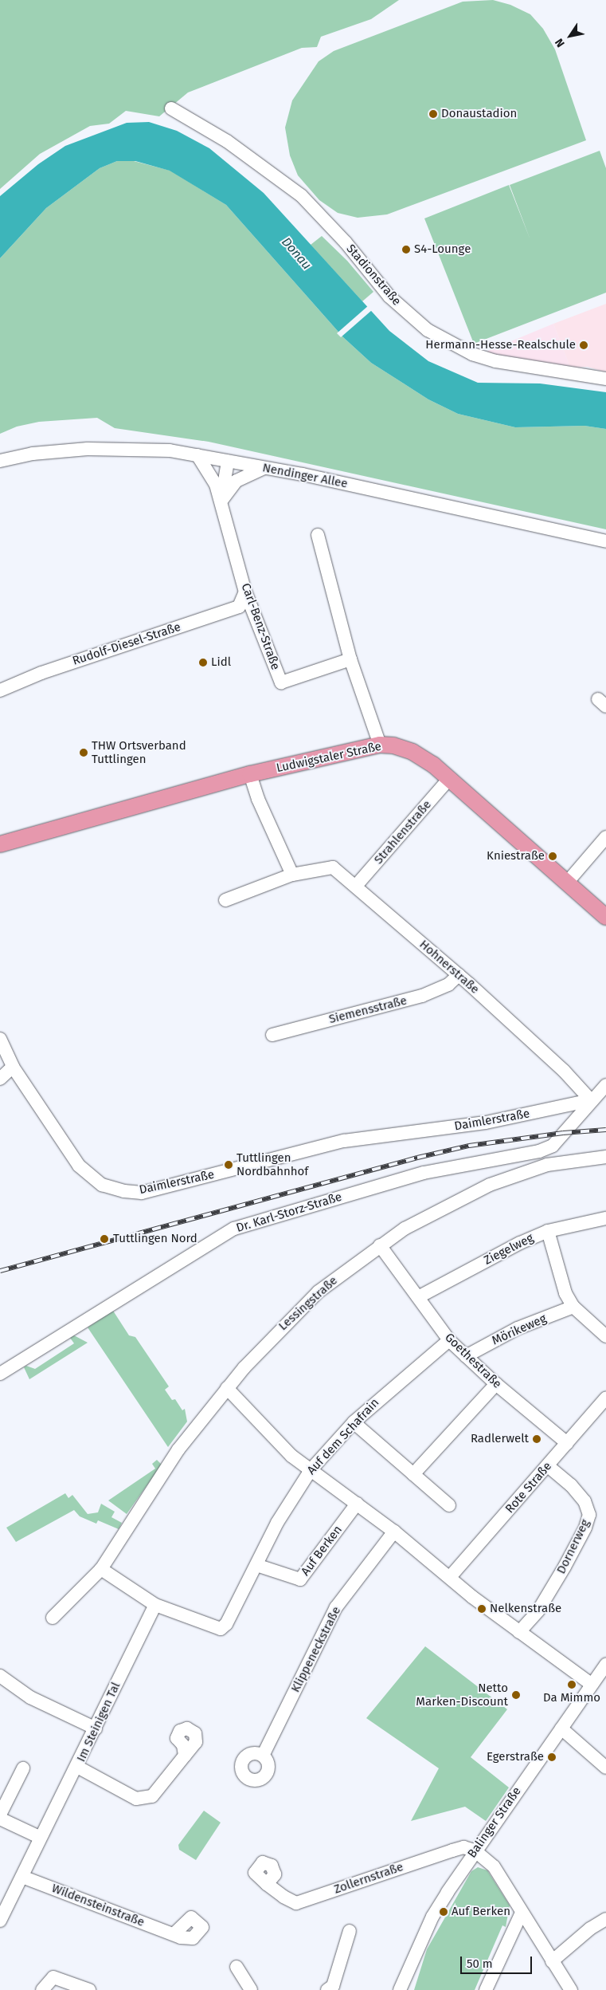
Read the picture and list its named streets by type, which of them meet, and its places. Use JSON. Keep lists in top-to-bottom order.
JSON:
{
  "streets": {
    "main road": ["Ludwigstaler Straße"],
    "street": [
      "Stadionstraße",
      "Nendinger Allee",
      "Carl-Benz-Straße",
      "Rudolf-Diesel-Straße",
      "Strahlenstraße",
      "Hohnerstraße",
      "Siemensstraße",
      "Daimlerstraße",
      "Dr. Karl-Storz-Straße",
      "Ziegelweg",
      "Lessingstraße",
      "Mörikeweg",
      "Goethestraße",
      "Auf dem Schafrain",
      "Rote Straße",
      "Dornerweg",
      "Auf Berken",
      "Klippeneckstraße",
      "Im Steinigen Tal",
      "Balinger Straße",
      "Zollernstraße",
      "Wildensteinstraße"
    ]
  },
  "crossings": [
    ["Nendinger Allee", "Carl-Benz-Straße"],
    ["Carl-Benz-Straße", "Rudolf-Diesel-Straße"],
    ["Ludwigstaler Straße", "Strahlenstraße"],
    ["Strahlenstraße", "Hohnerstraße"],
    ["Hohnerstraße", "Siemensstraße"],
    ["Hohnerstraße", "Daimlerstraße"],
    ["Hohnerstraße", "Dr. Karl-Storz-Straße"],
    ["Daimlerstraße", "Dr. Karl-Storz-Straße"],
    ["Ziegelweg", "Goethestraße"],
    ["Lessingstraße", "Goethestraße"],
    ["Mörikeweg", "Goethestraße"],
    ["Goethestraße", "Auf dem Schafrain"],
    ["Goethestraße", "Rote Straße"],
    ["Auf dem Schafrain", "Auf Berken"],
    ["Auf dem Schafrain", "Im Steinigen Tal"],
    ["Rote Straße", "Dornerweg"],
    ["Im Steinigen Tal", "Wildensteinstraße"],
    ["Balinger Straße", "Zollernstraße"]
  ],
  "water": ["Donau"],
  "places": [
    "Donaustadion",
    "S4-Lounge",
    "Hermann-Hesse-Realschule",
    "Lidl",
    "THW Ortsverband Tuttlingen",
    "Kniestraße",
    "Tuttlingen Nordbahnhof",
    "Tuttlingen Nord",
    "Radlerwelt",
    "Nelkenstraße",
    "Da Mimmo",
    "Netto Marken-Discount",
    "Egerstraße",
    "Auf Berken"
  ],
  "scale_bar": "50 m",
  "north": "bottom left"
}
